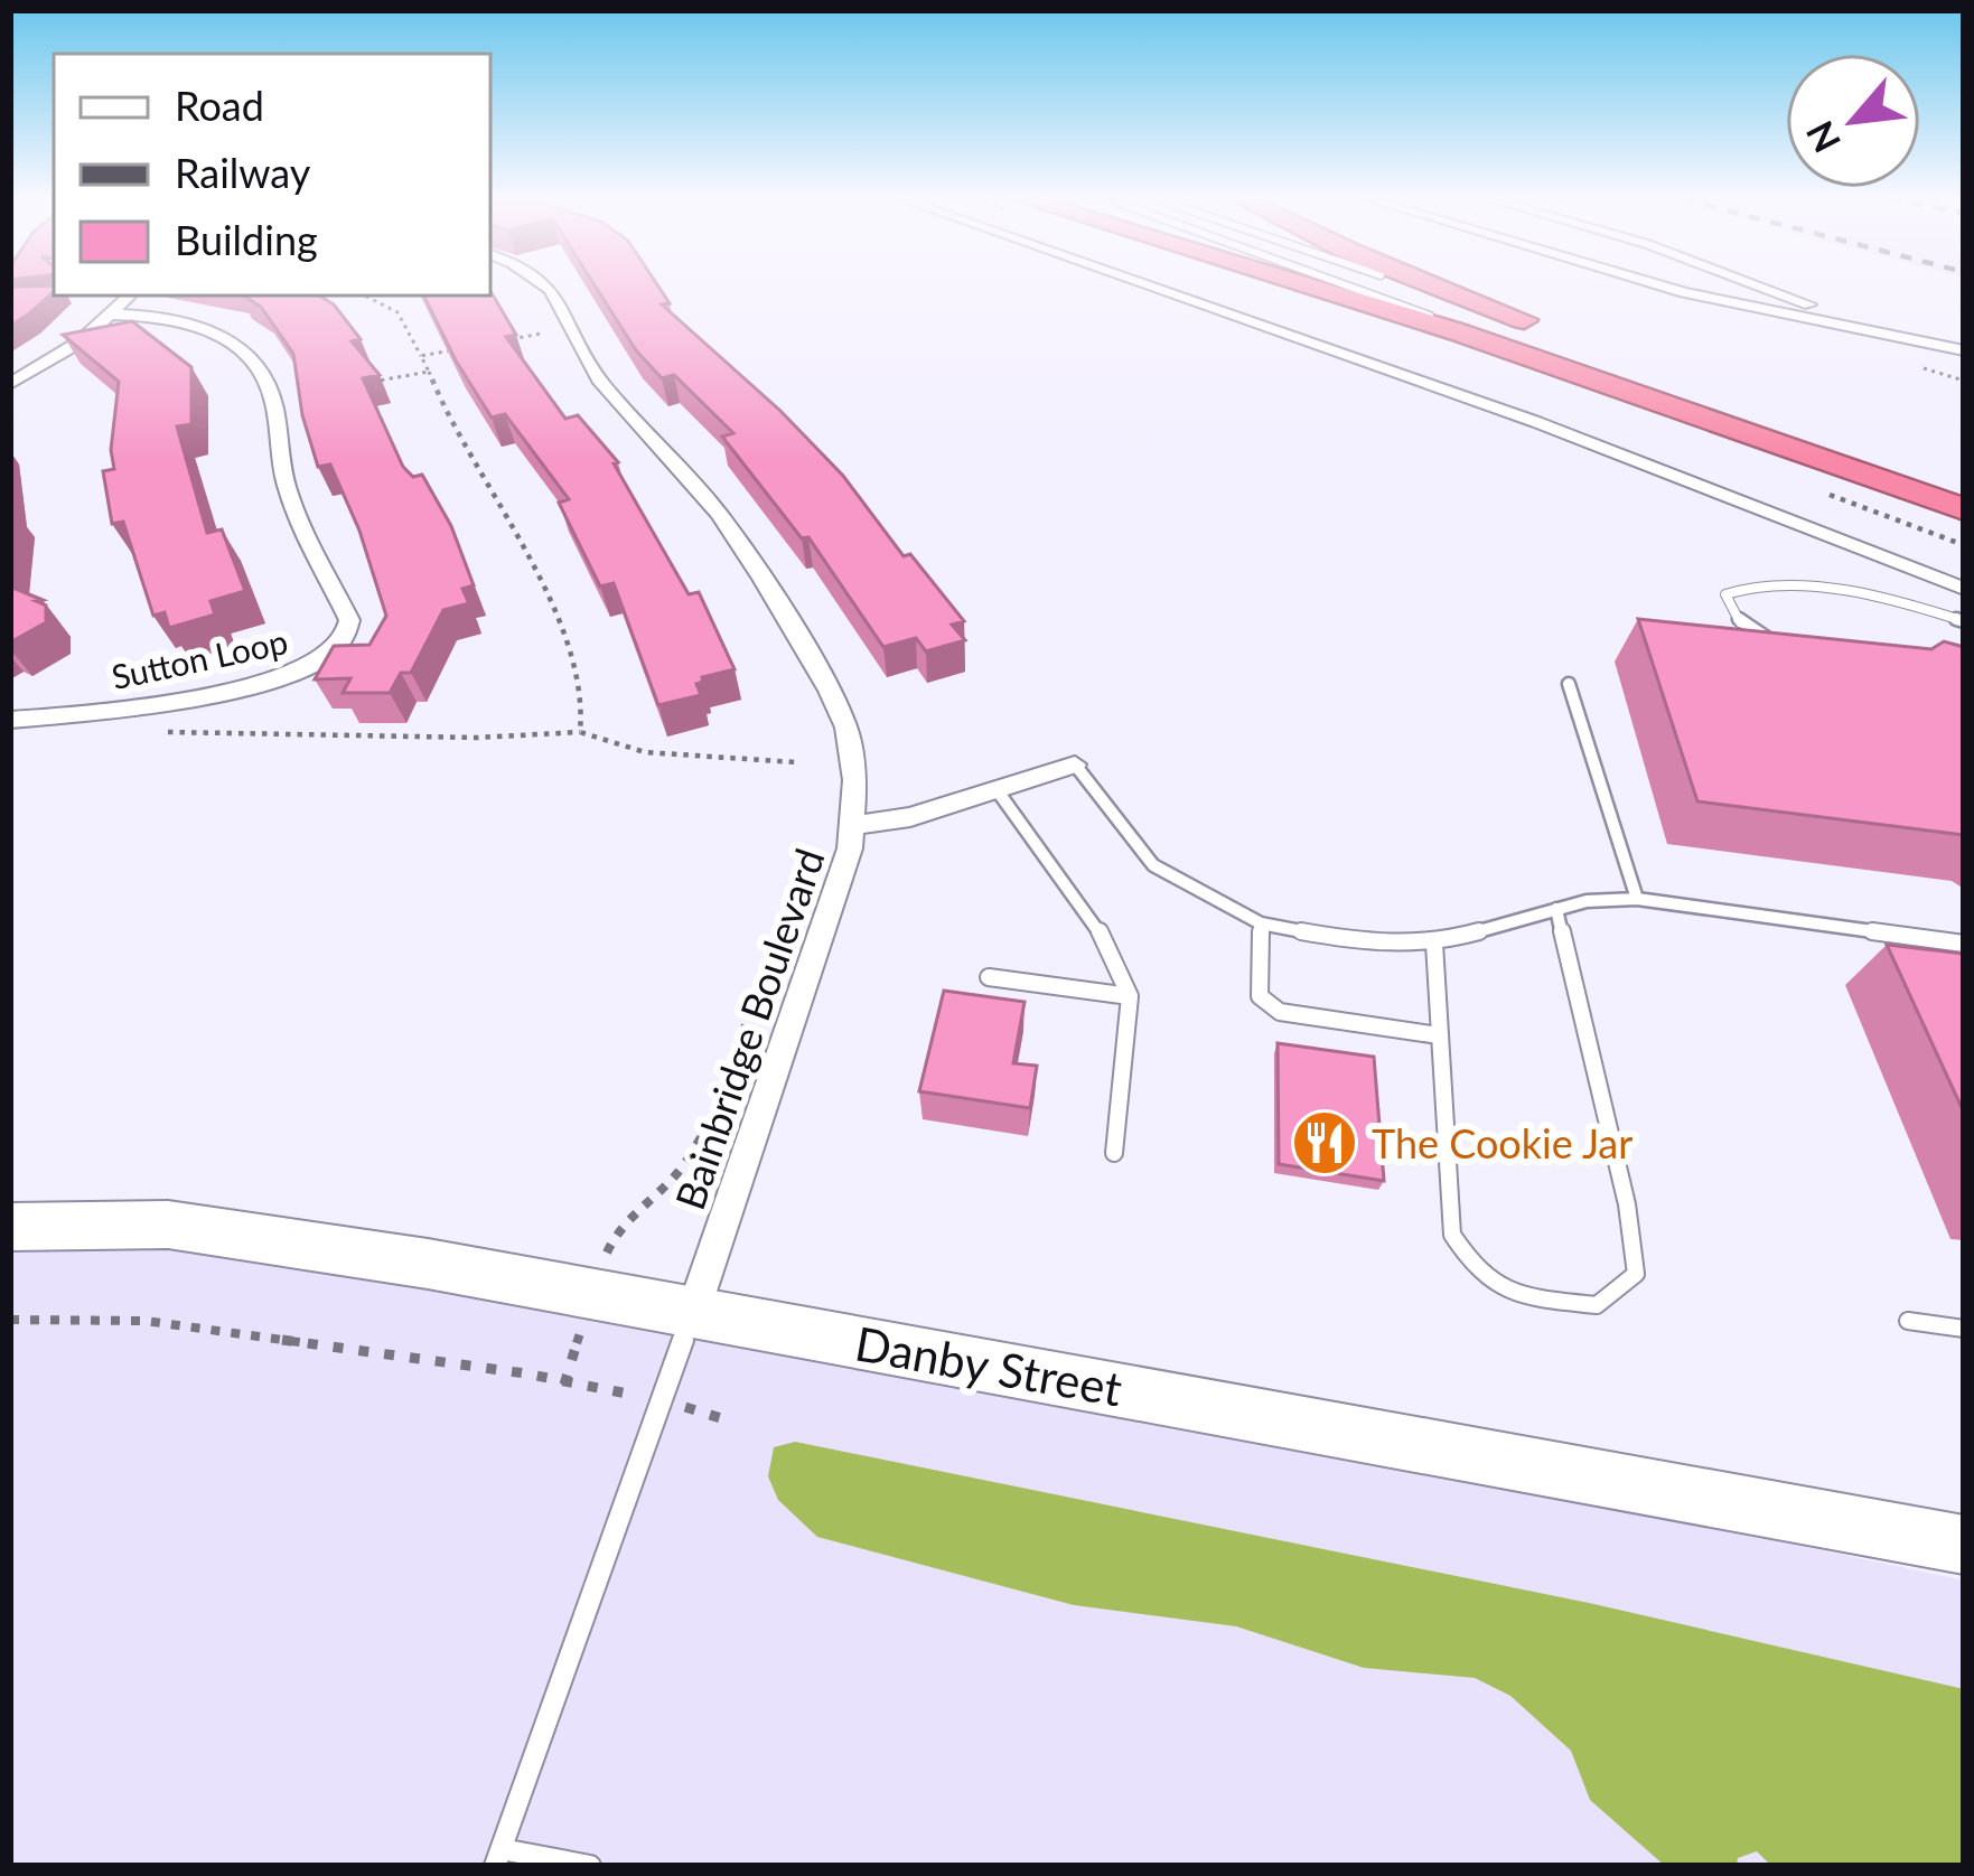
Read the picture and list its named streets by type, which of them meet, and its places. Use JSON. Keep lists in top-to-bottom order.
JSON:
{
  "streets": {
    "street": ["Sutton Loop", "Bainbridge Boulevard", "Danby Street"]
  },
  "crossings": [
    ["Bainbridge Boulevard", "Danby Street"]
  ],
  "places": {
    "restaurant": ["The Cookie Jar"]
  },
  "legend": ["Road", "Railway", "Building"],
  "north": "bottom left"
}
